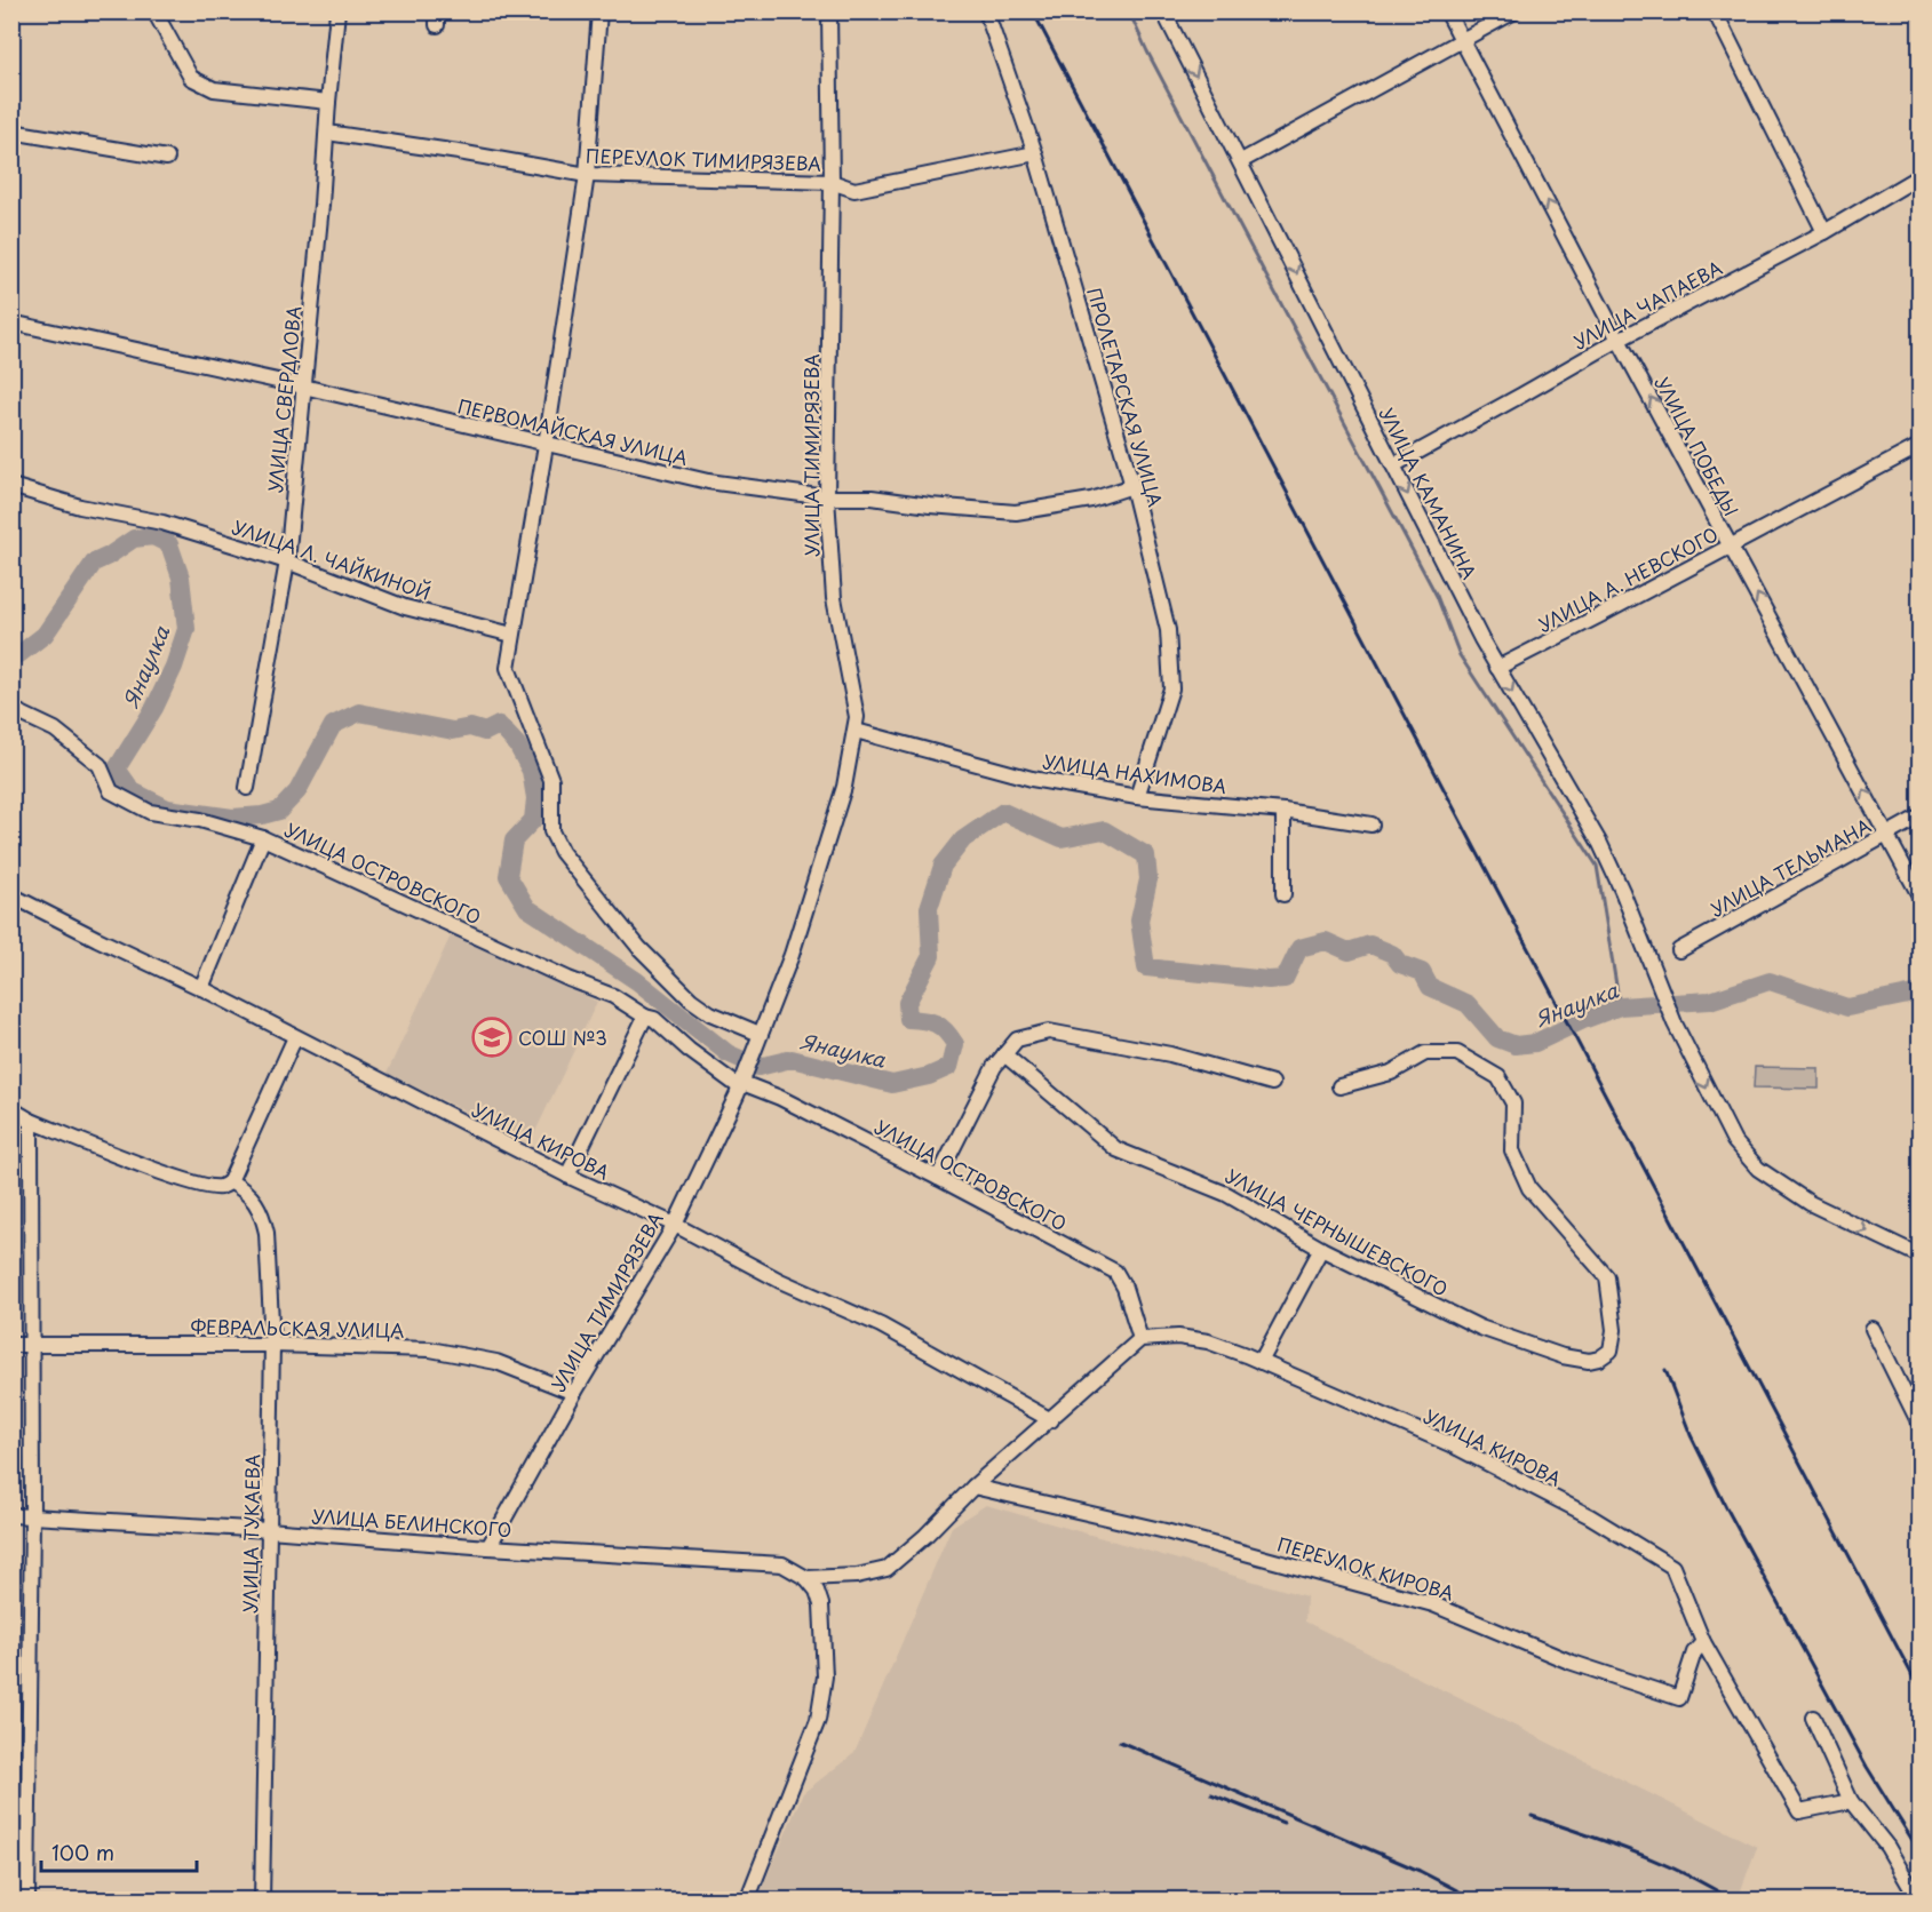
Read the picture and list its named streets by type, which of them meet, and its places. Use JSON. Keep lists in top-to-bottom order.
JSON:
{
  "streets": {
    "street": [
      "ПЕРЕУЛОК ТИМИРЯЗЕВА",
      "УЛИЦА ЧАПАЕВА",
      "ПРОЛЕТАРСКАЯ УЛИЦА",
      "УЛИЦА СВЕРДЛОВА",
      "ПЕРВОМАЙСКАЯ УЛИЦА",
      "УЛИЦА ПОБЕДЫ",
      "УЛИЦА ТИМИРЯЗЕВА",
      "УЛИЦА КАМАНИНА",
      "УЛИЦА Л. ЧАЙКИНОЙ",
      "УЛИЦА А. НЕВСКОГО",
      "УЛИЦА НАХИМОВА",
      "УЛИЦА ТЕЛЬМАНА",
      "УЛИЦА ОСТРОВСКОГО",
      "УЛИЦА КИРОВА",
      "УЛИЦА ЧЕРНЫШЕВСКОГО",
      "ФЕВРАЛЬСКАЯ УЛИЦА",
      "УЛИЦА БЕЛИНСКОГО",
      "УЛИЦА ТУКАЕВА",
      "ПЕРЕУЛОК КИРОВА"
    ]
  },
  "crossings": [
    ["ПЕРЕУЛОК ТИМИРЯЗЕВА", "ПРОЛЕТАРСКАЯ УЛИЦА"],
    ["ПЕРЕУЛОК ТИМИРЯЗЕВА", "УЛИЦА СВЕРДЛОВА"],
    ["ПЕРЕУЛОК ТИМИРЯЗЕВА", "УЛИЦА ТИМИРЯЗЕВА"],
    ["УЛИЦА ЧАПАЕВА", "УЛИЦА ПОБЕДЫ"],
    ["УЛИЦА ЧАПАЕВА", "УЛИЦА КАМАНИНА"],
    ["ПРОЛЕТАРСКАЯ УЛИЦА", "ПЕРВОМАЙСКАЯ УЛИЦА"],
    ["ПРОЛЕТАРСКАЯ УЛИЦА", "УЛИЦА НАХИМОВА"],
    ["УЛИЦА СВЕРДЛОВА", "ПЕРВОМАЙСКАЯ УЛИЦА"],
    ["УЛИЦА СВЕРДЛОВА", "УЛИЦА Л. ЧАЙКИНОЙ"],
    ["ПЕРВОМАЙСКАЯ УЛИЦА", "УЛИЦА ТИМИРЯЗЕВА"],
    ["УЛИЦА ПОБЕДЫ", "УЛИЦА А. НЕВСКОГО"],
    ["УЛИЦА ПОБЕДЫ", "УЛИЦА ТЕЛЬМАНА"],
    ["УЛИЦА ТИМИРЯЗЕВА", "УЛИЦА НАХИМОВА"],
    ["УЛИЦА ТИМИРЯЗЕВА", "УЛИЦА ОСТРОВСКОГО"],
    ["УЛИЦА ТИМИРЯЗЕВА", "УЛИЦА КИРОВА"],
    ["УЛИЦА ТИМИРЯЗЕВА", "ФЕВРАЛЬСКАЯ УЛИЦА"],
    ["УЛИЦА ТИМИРЯЗЕВА", "УЛИЦА БЕЛИНСКОГО"],
    ["УЛИЦА КАМАНИНА", "УЛИЦА А. НЕВСКОГО"],
    ["УЛИЦА ОСТРОВСКОГО", "УЛИЦА КИРОВА"],
    ["УЛИЦА КИРОВА", "ПЕРЕУЛОК КИРОВА"],
    ["ФЕВРАЛЬСКАЯ УЛИЦА", "УЛИЦА ТУКАЕВА"],
    ["УЛИЦА БЕЛИНСКОГО", "УЛИЦА ТУКАЕВА"]
  ],
  "one_way": ["УЛИЦА ПОБЕДЫ", "УЛИЦА КАМАНИНА"],
  "water": ["Янаулка"],
  "places": {
    "school or university": ["СОШ №3"]
  },
  "scale_bar": "100 m"
}
